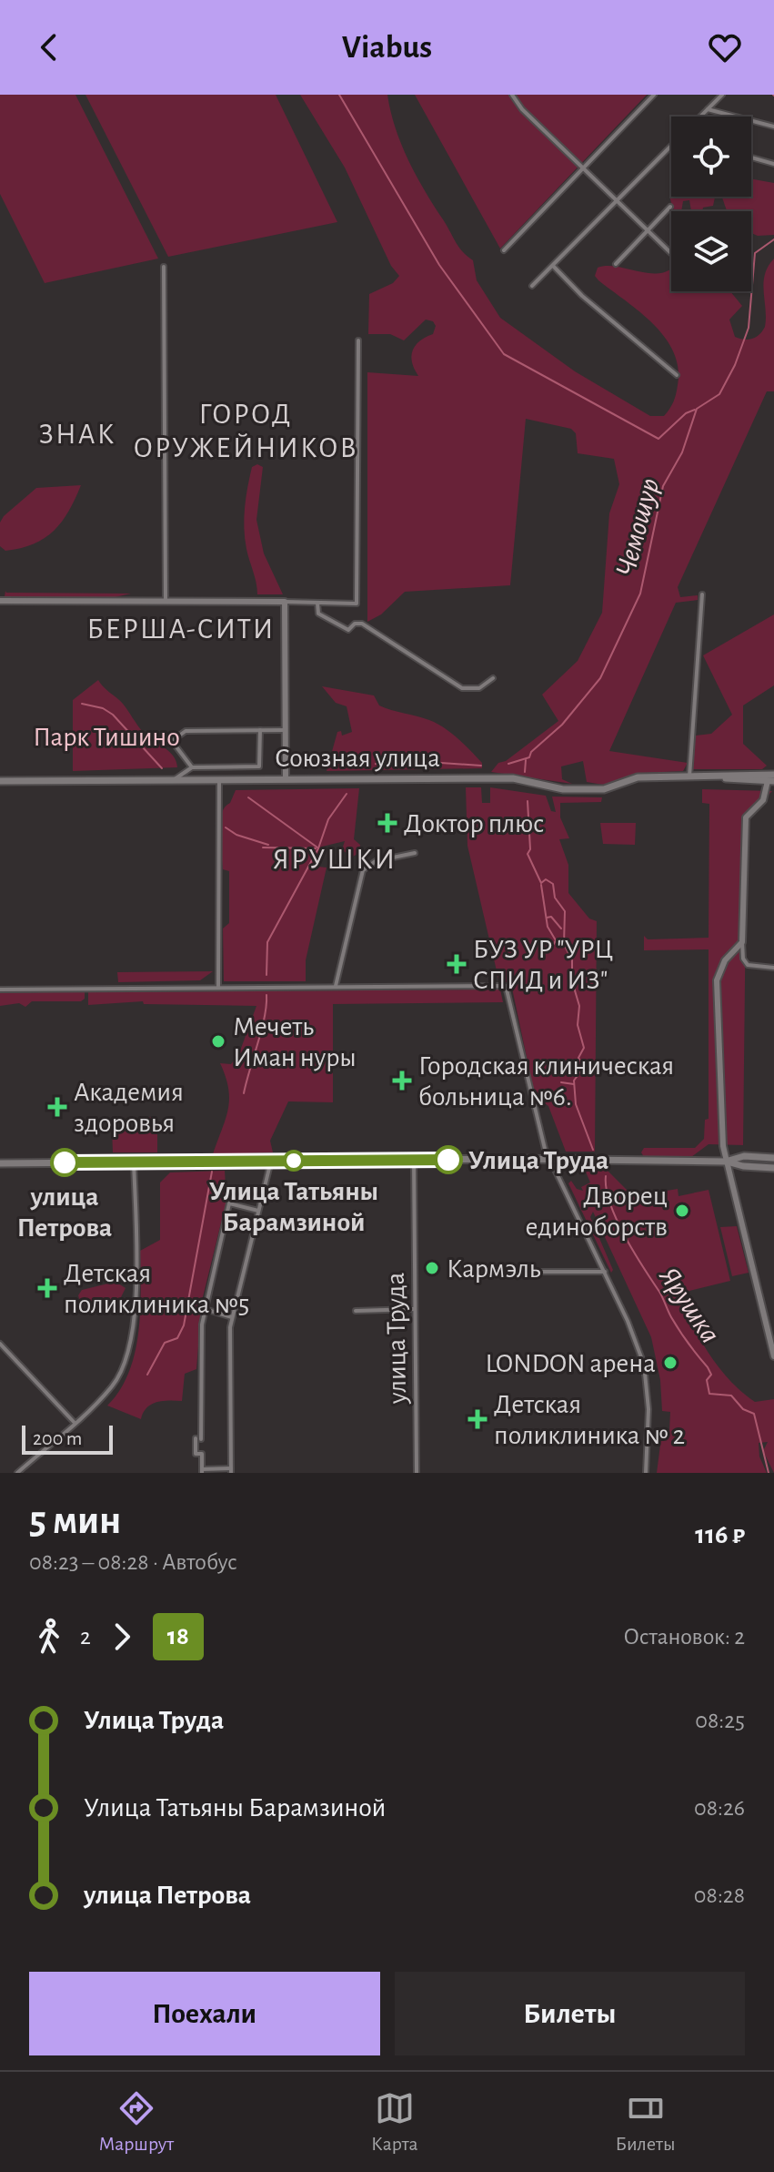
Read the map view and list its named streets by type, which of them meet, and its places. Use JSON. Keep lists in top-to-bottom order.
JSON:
{
  "streets": {
    "main road": ["Союзная улица"],
    "street": ["улица Труда"]
  },
  "districts": [
    "ГОРОД ОРУЖЕЙНИКОВ",
    "ЗНАК",
    "БЕРША-СИТИ",
    "ЯРУШКИ"
  ],
  "water": ["Чемошур", "Ярушка"],
  "parks": ["Парк Тишино"],
  "places": {
    "health": [
      "Доктор плюс",
      "БУЗ УР \"УРЦ СПИД и ИЗ\"",
      "Городская клиническая больница №6.",
      "Академия здоровья",
      "Детская поликлиника №5",
      "Детская поликлиника № 2"
    ],
    "other": [
      "Мечеть Иман нуры",
      "Улица Труда",
      "Улица Татьяны Барамзиной",
      "улица Петрова",
      "Дворец единоборств",
      "Кармэль",
      "LONDON арена"
    ]
  },
  "lines": ["bus line 18"],
  "scale_bar": "200 m",
  "page": {
    "header": "Viabus",
    "scale": "200 m",
    "heading": ["5 мин", "08:23 – 08:28 · Автобус", "116 ₽"],
    "legs": ["2", "18", "Остановок: 2"],
    "list": [
      {
        "name": "Улица Труда",
        "value": "08:25"
      },
      {
        "name": "Улица Татьяны Барамзиной",
        "value": "08:26"
      },
      {
        "name": "улица Петрова",
        "value": "08:28"
      }
    ],
    "buttons": ["Поехали", "Билеты"],
    "tabs": ["Маршрут", "Карта", "Билеты"]
  }
}
